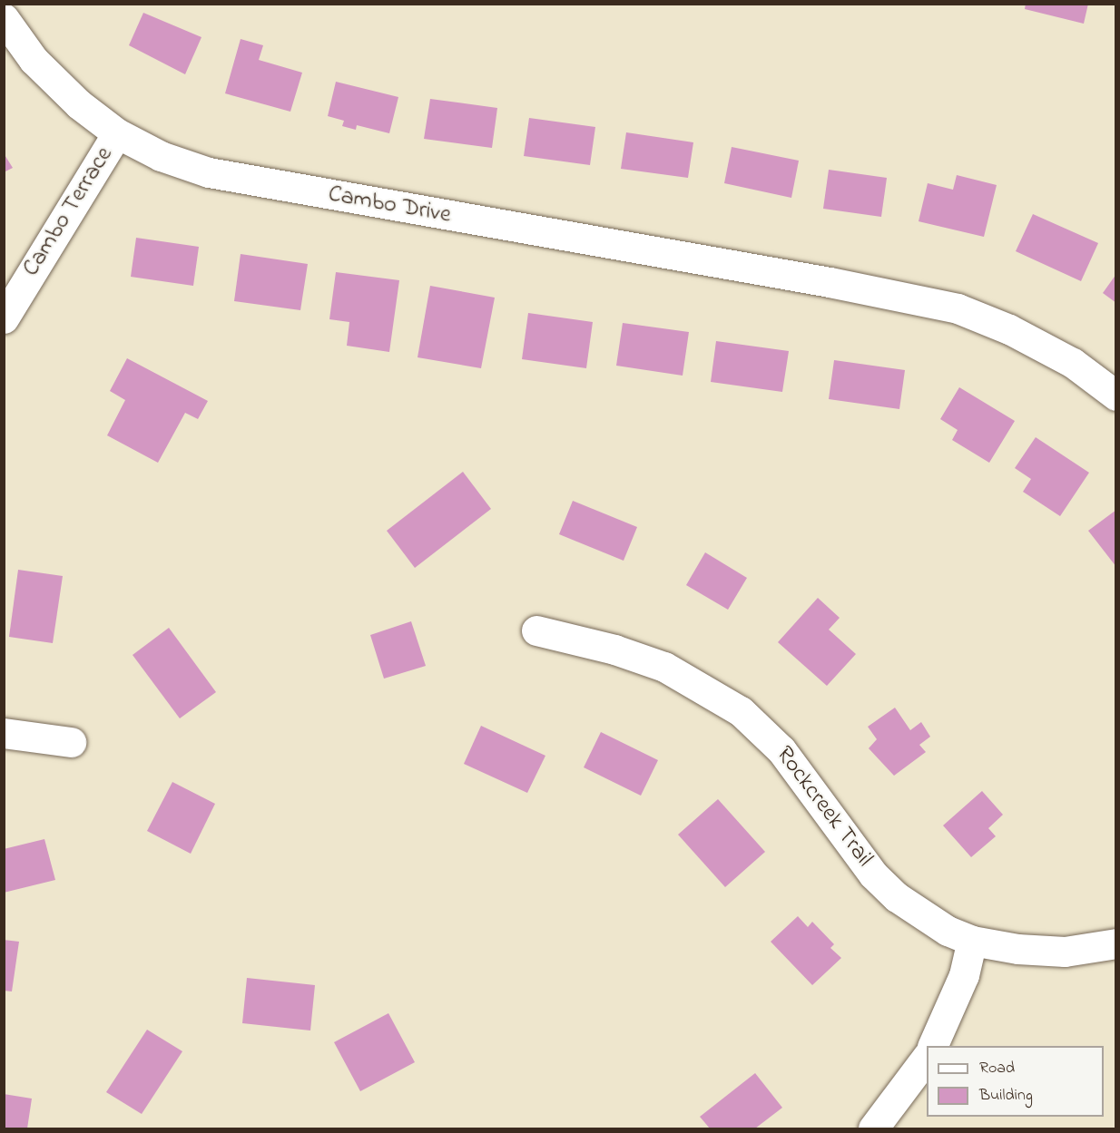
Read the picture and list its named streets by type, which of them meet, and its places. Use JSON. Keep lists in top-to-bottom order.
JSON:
{
  "streets": {
    "street": ["Cambo Drive", "Cambo Terrace", "Rockcreek Trail"]
  },
  "crossings": [
    ["Cambo Drive", "Cambo Terrace"]
  ],
  "legend": ["Road", "Building"]
}
